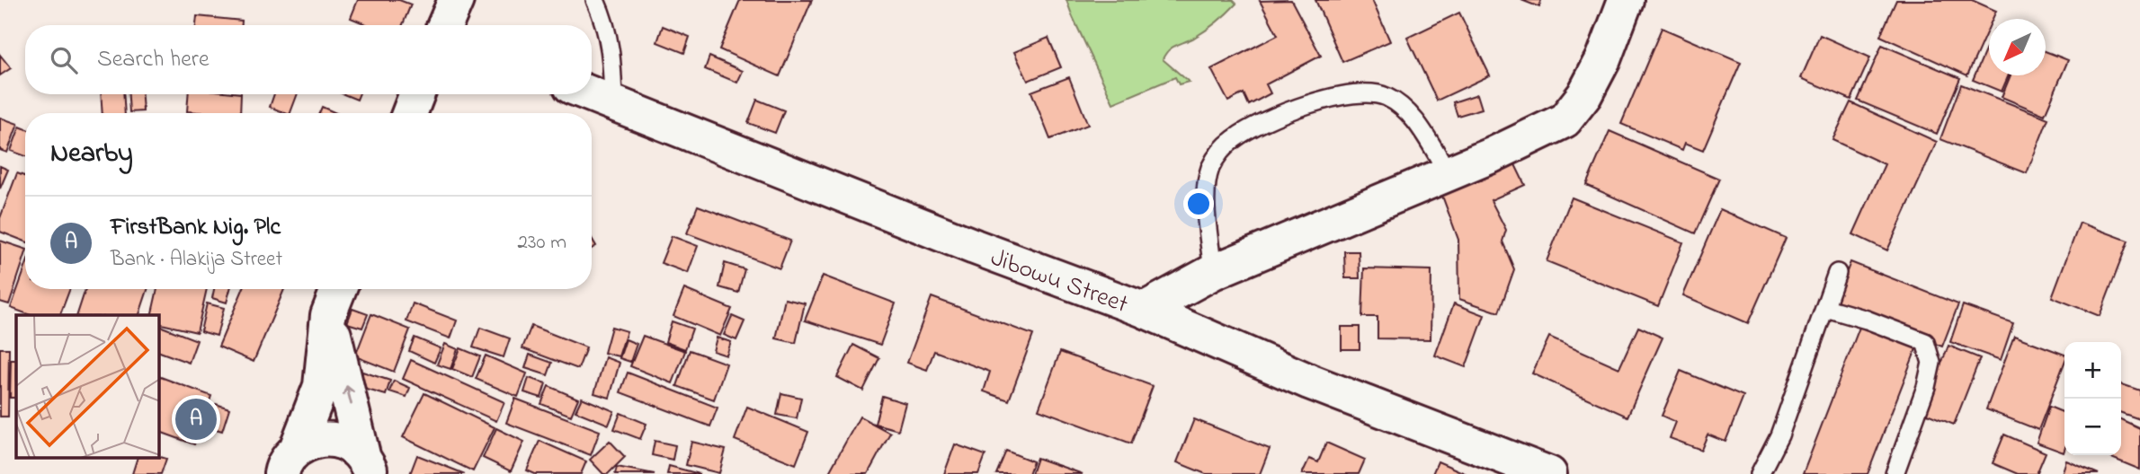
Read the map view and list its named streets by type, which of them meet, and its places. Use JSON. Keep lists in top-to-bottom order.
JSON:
{
  "streets": {
    "street": ["Jibowu Street"]
  },
  "north": "bottom left",
  "page": {
    "search": "Search here",
    "heading": "Nearby",
    "list": [
      {
        "mark": "A",
        "name": "FirstBank Nig. Plc",
        "note": "Bank · Alakija Street",
        "value": "230 m"
      }
    ],
    "map_buttons": ["+", "−"],
    "pins": "A"
  }
}
